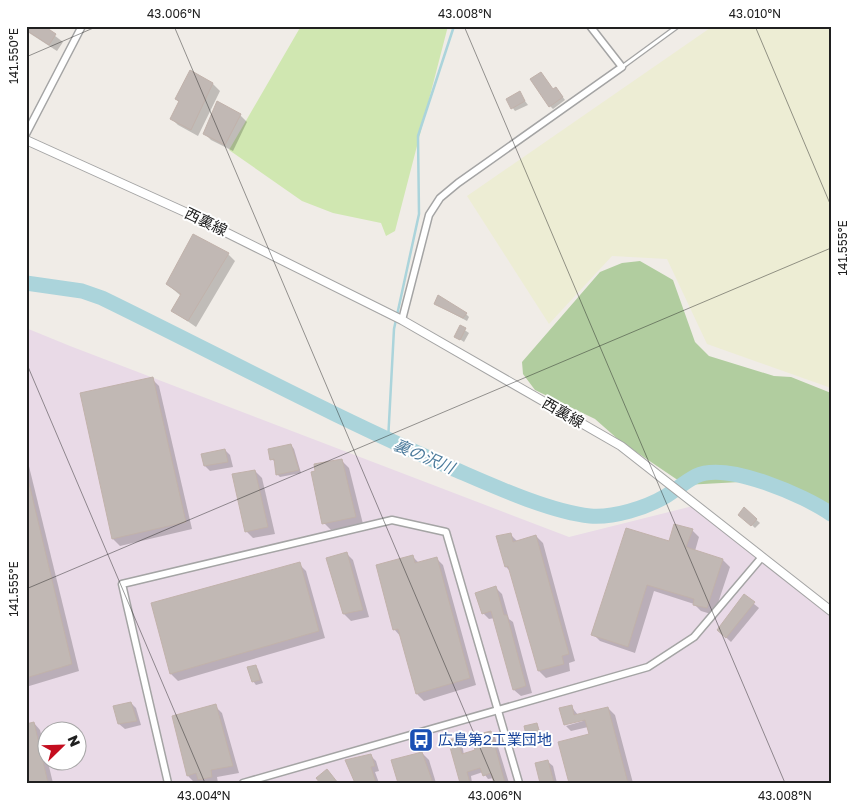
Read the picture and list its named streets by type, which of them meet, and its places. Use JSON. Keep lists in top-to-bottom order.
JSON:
{
  "streets": {
    "street": ["西裏線"]
  },
  "water": ["裏の沢川"],
  "places": {
    "bus stop": ["広島第2工業団地"]
  },
  "north": "top right",
  "coordinates": [
    "43.006°N",
    "43.008°N",
    "43.010°N",
    "141.550°E",
    "141.555°E",
    "43.004°N"
  ]
}
